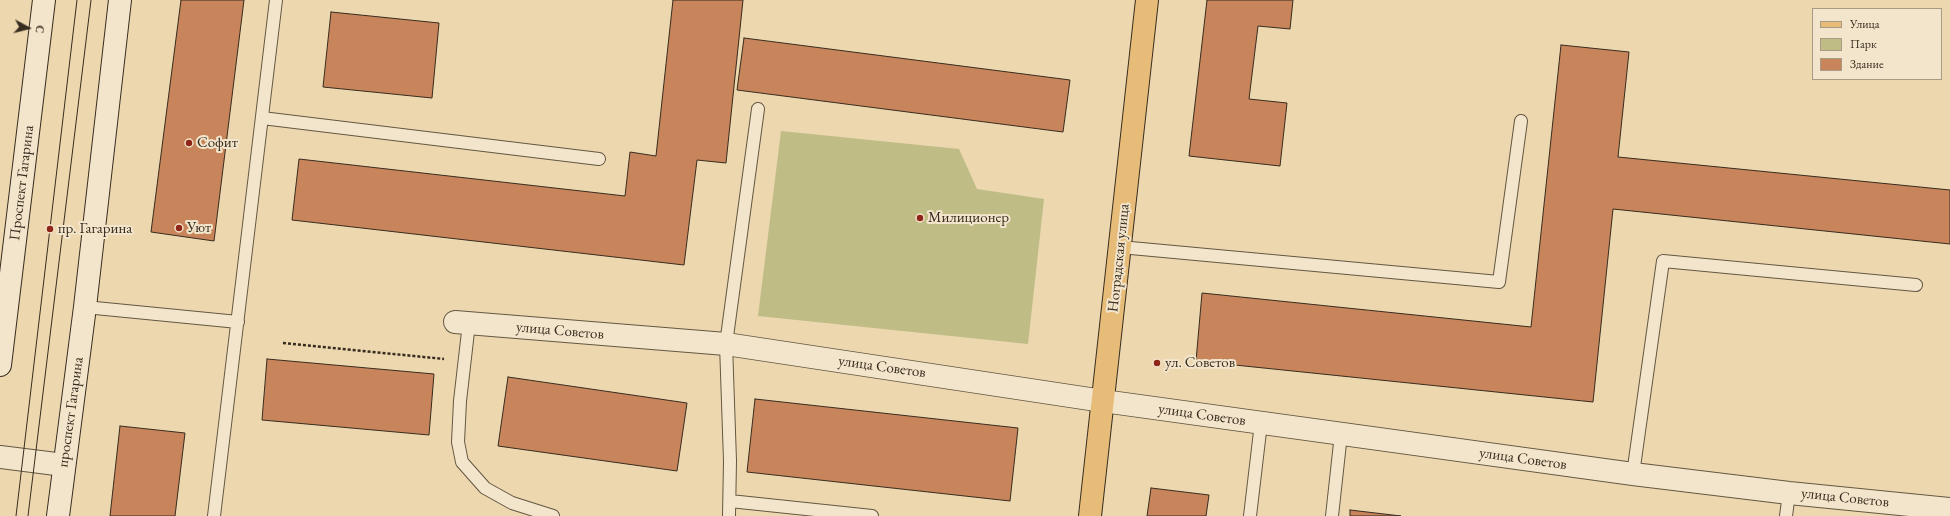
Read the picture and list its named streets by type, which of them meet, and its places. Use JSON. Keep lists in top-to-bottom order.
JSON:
{
  "streets": {
    "main road": ["Ноградская улица"],
    "street": ["Проспект Гагарина", "улица Советов", "проспект Гагарина"]
  },
  "crossings": [
    ["Ноградская улица", "улица Советов"]
  ],
  "places": [
    "Софит",
    "Милиционер",
    "Уют",
    "пр. Гагарина",
    "ул. Советов"
  ],
  "legend": ["Улица", "Парк", "Здание"],
  "north": "right"
}
